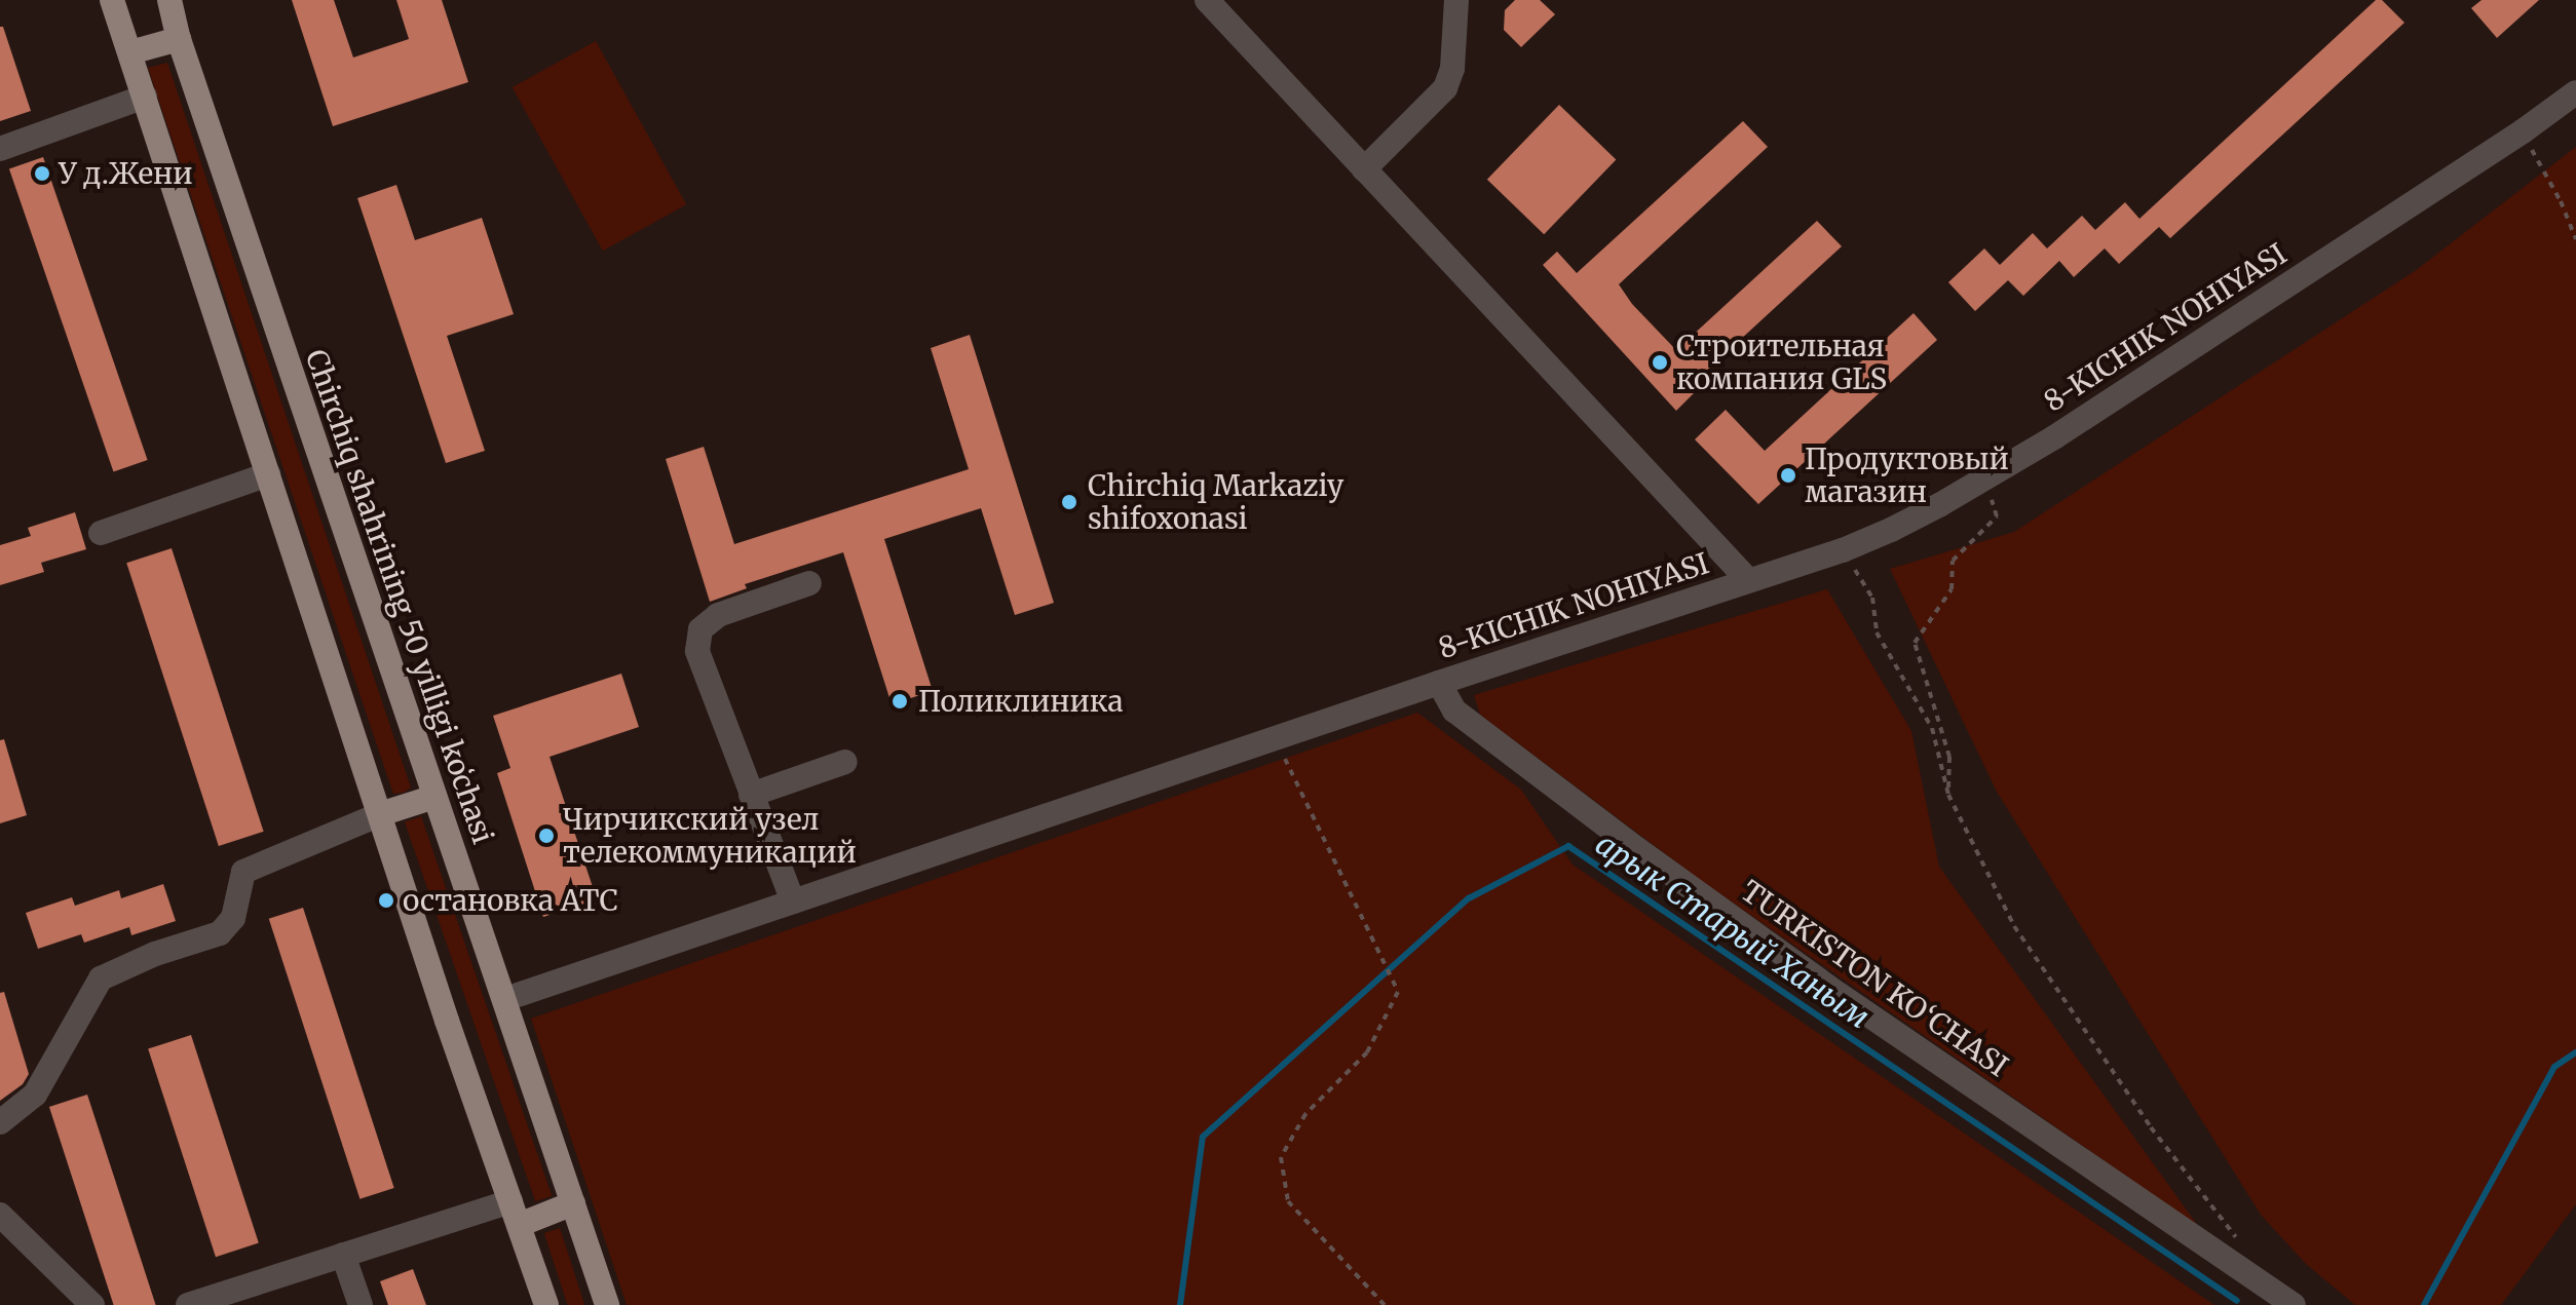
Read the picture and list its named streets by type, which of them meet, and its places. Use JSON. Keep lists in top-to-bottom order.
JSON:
{
  "streets": {
    "main road": ["Chirchiq shahrining 50 yilligi koʻchasi"],
    "street": ["8-KICHIK NOHIYASI", "TURKISTON KO‘CHASI"]
  },
  "crossings": [
    ["8-KICHIK NOHIYASI", "Chirchiq shahrining 50 yilligi koʻchasi"],
    ["8-KICHIK NOHIYASI", "TURKISTON KO‘CHASI"]
  ],
  "water": ["арык Старый Ханым"],
  "places": [
    "У д.Жени",
    "Строительная компания GLS",
    "Продуктовый магазин",
    "Chirchiq Markaziy shifoxonasi",
    "Поликлиника",
    "Чирчикский узел телекоммуникаций",
    "остановка АТС"
  ]
}
